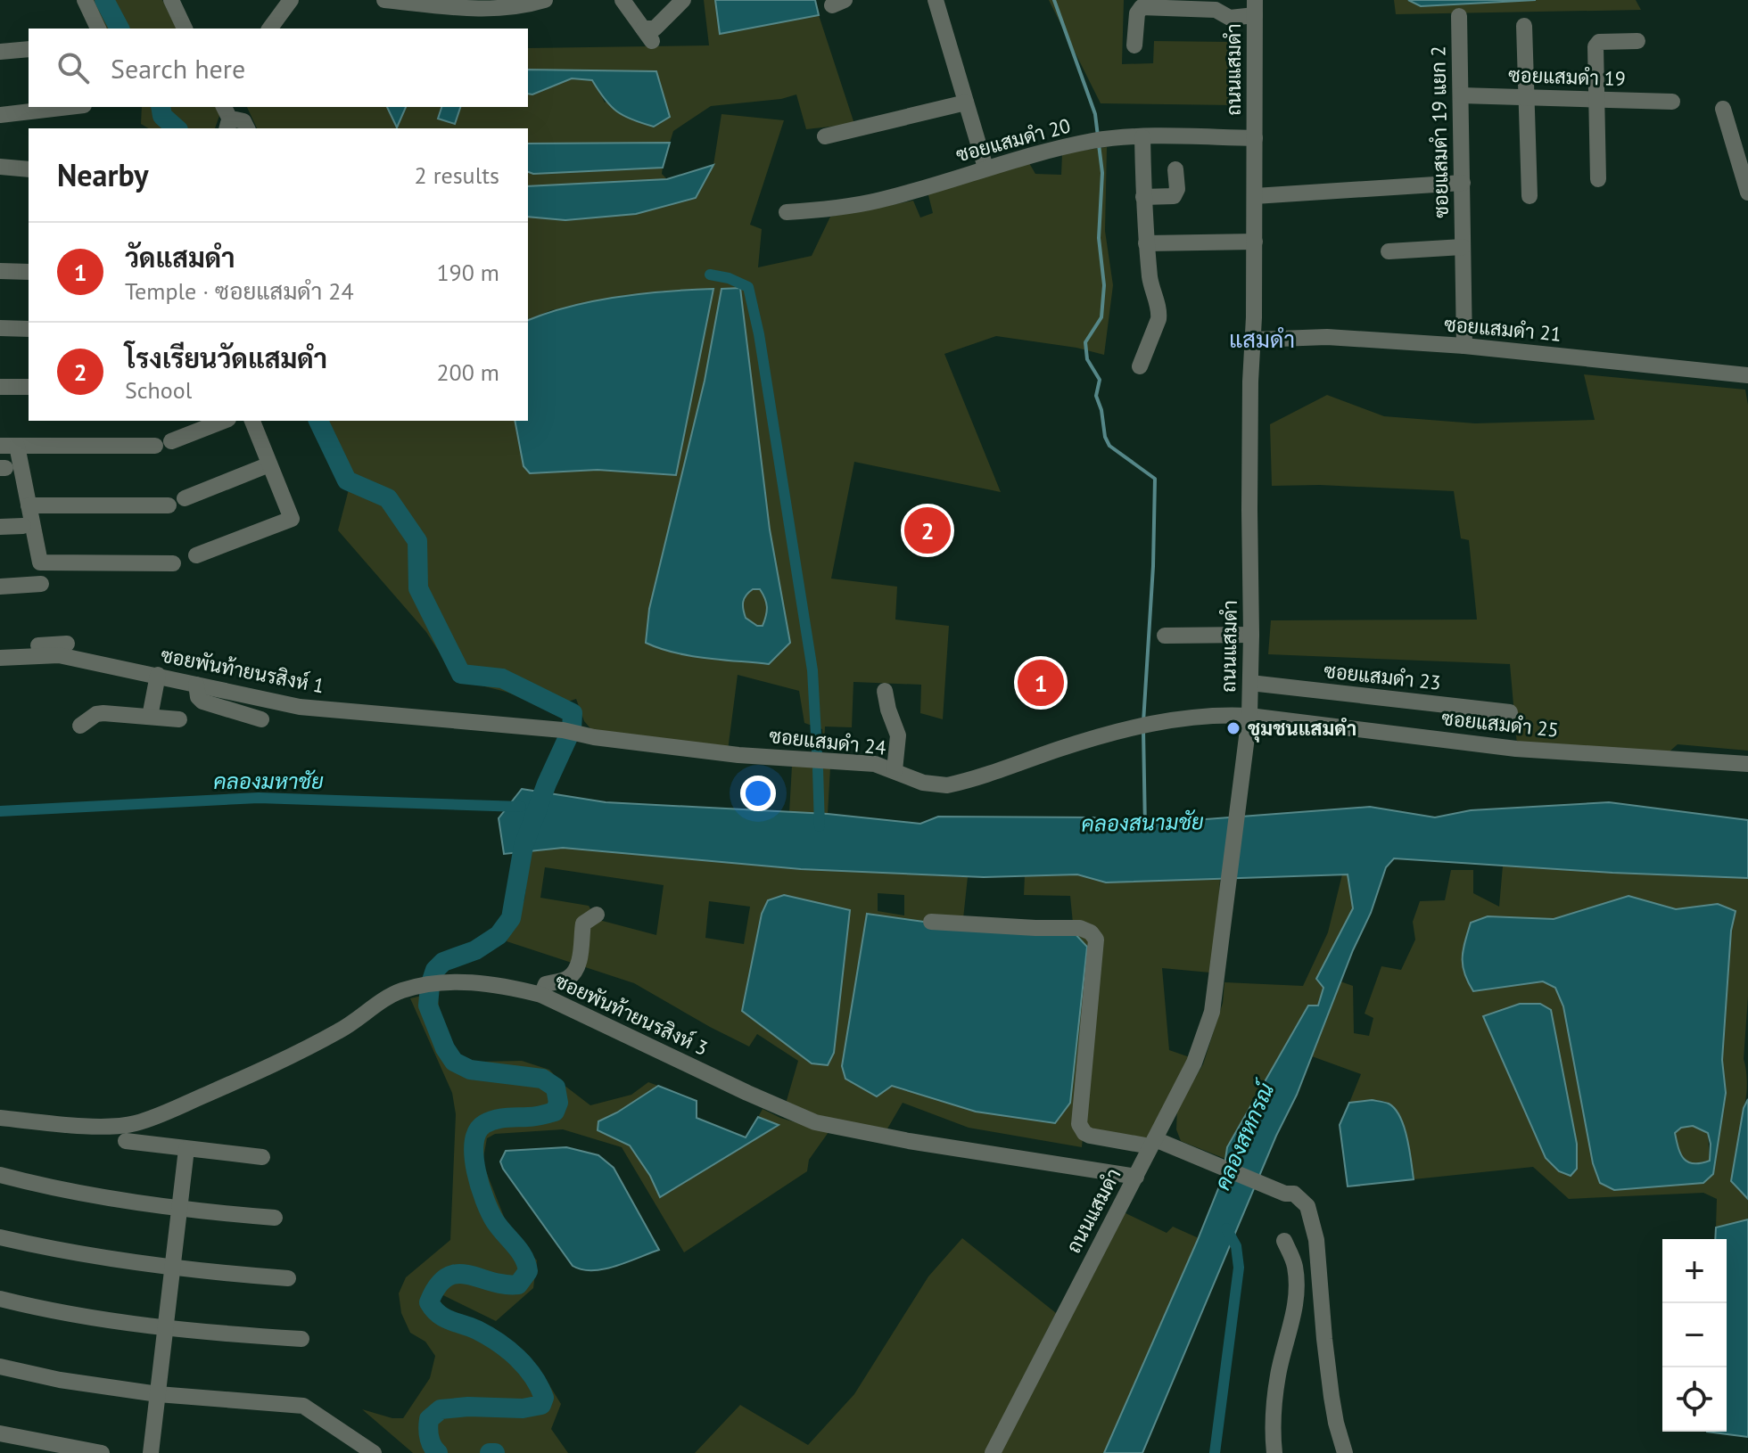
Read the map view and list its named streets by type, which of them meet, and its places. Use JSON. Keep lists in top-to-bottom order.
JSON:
{
  "streets": {
    "street": [
      "ถนนแสมดำ",
      "ซอยแสมดำ 19",
      "ซอยแสมดำ 19 แยก 2",
      "ซอยแสมดำ 20",
      "ซอยแสมดำ 21",
      "ซอยพันท้ายนรสิงห์ 1",
      "ซอยแสมดำ 23",
      "ซอยแสมดำ 25",
      "ซอยแสมดำ 24",
      "ซอยพันท้ายนรสิงห์ 3"
    ]
  },
  "crossings": [
    ["ถนนแสมดำ", "ซอยแสมดำ 20"],
    ["ถนนแสมดำ", "ซอยแสมดำ 21"],
    ["ถนนแสมดำ", "ซอยแสมดำ 23"],
    ["ถนนแสมดำ", "ซอยแสมดำ 25"],
    ["ถนนแสมดำ", "ซอยแสมดำ 24"],
    ["ถนนแสมดำ", "ซอยพันท้ายนรสิงห์ 3"],
    ["ซอยแสมดำ 19", "ซอยแสมดำ 19 แยก 2"],
    ["ซอยแสมดำ 19 แยก 2", "ซอยแสมดำ 21"],
    ["ซอยพันท้ายนรสิงห์ 1", "ซอยแสมดำ 24"],
    ["ซอยแสมดำ 25", "ซอยแสมดำ 24"]
  ],
  "districts": ["แสมดำ"],
  "water": ["คลองมหาชัย", "คลองสนามชัย", "คลองสหกรณ์"],
  "places": ["ชุมชนแสมดำ"],
  "page": {
    "search": "Search here",
    "heading": ["Nearby", "2 results"],
    "list": [
      {
        "mark": "1",
        "name": "วัดแสมดำ",
        "note": "Temple · ซอยแสมดำ 24",
        "value": "190 m"
      },
      {
        "mark": "2",
        "name": "โรงเรียนวัดแสมดำ",
        "note": "School",
        "value": "200 m"
      }
    ],
    "pins": ["2", "1"],
    "map_buttons": ["+", "−"]
  }
}
